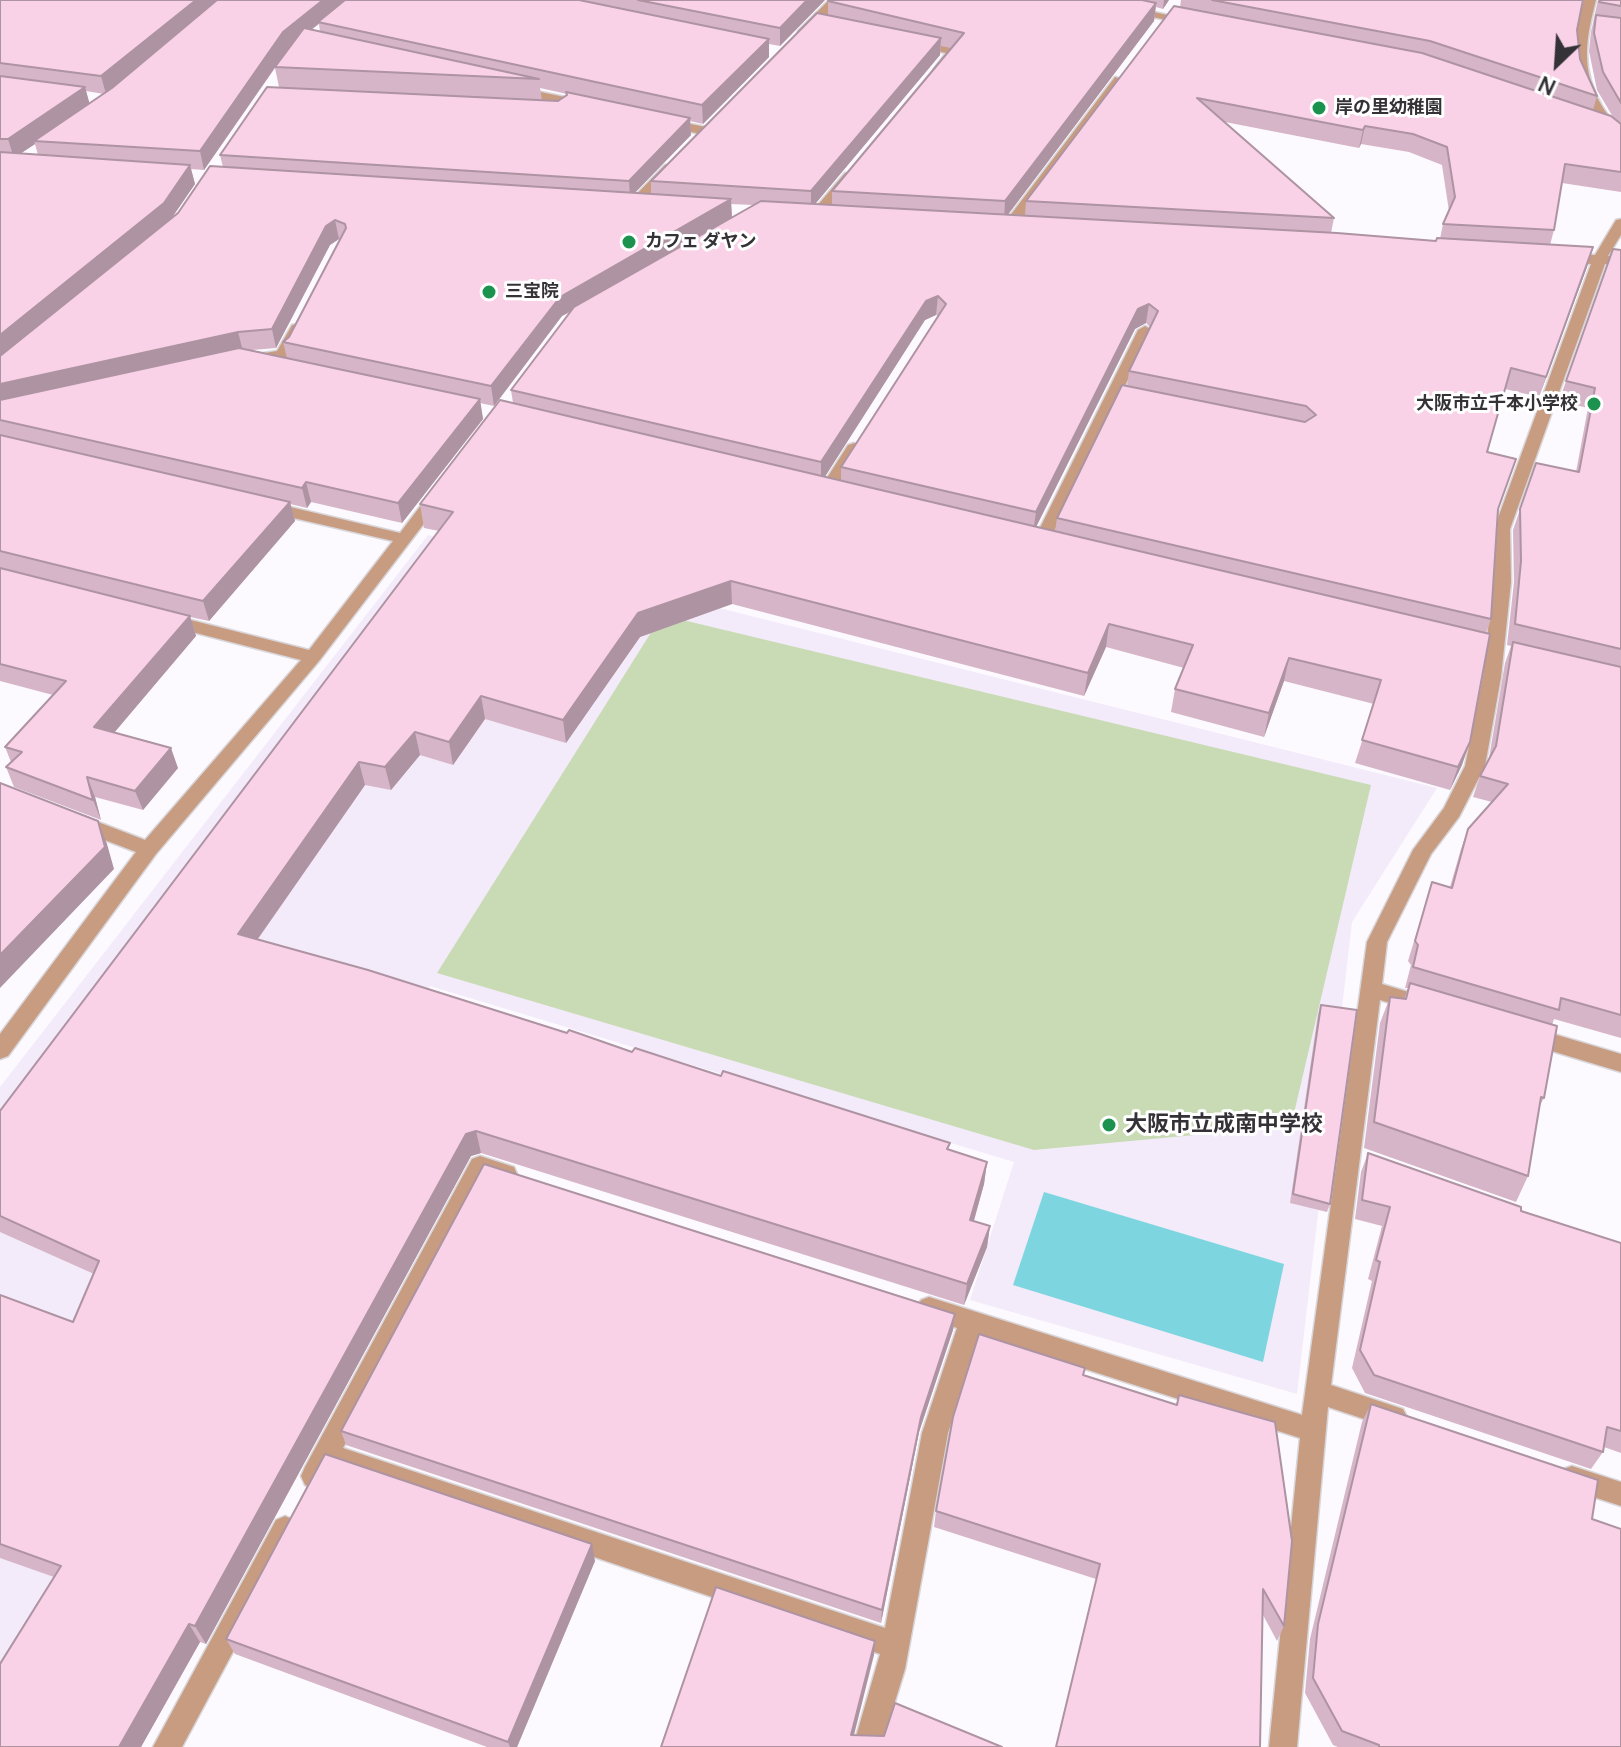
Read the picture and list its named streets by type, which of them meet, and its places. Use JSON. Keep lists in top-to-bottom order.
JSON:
{
  "places": [
    "岸の里幼稚園",
    "カフェ ダヤン",
    "三宝院",
    "大阪市立千本小学校",
    "大阪市立成南中学校"
  ],
  "north": "bottom left"
}
